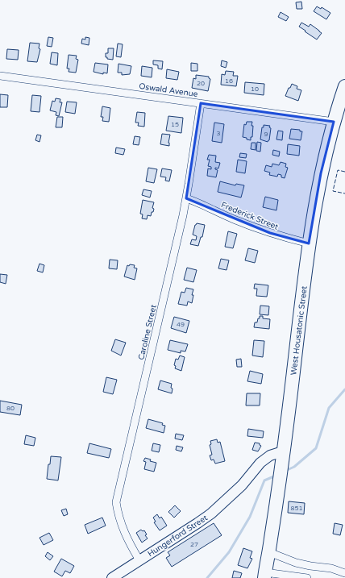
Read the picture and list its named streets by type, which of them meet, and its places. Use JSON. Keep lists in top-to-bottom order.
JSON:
{
  "streets": {
    "highway": ["West Housatonic Street"],
    "street": [
      "Oswald Avenue",
      "Frederick Street",
      "Caroline Street",
      "Hungerford Street"
    ]
  },
  "crossings": [
    ["Oswald Avenue", "West Housatonic Street"],
    ["Oswald Avenue", "Caroline Street"],
    ["Frederick Street", "West Housatonic Street"],
    ["Frederick Street", "Caroline Street"],
    ["West Housatonic Street", "Hungerford Street"],
    ["Caroline Street", "Hungerford Street"]
  ],
  "house_numbers": [
    "16",
    "20",
    "10",
    "15",
    "3",
    "9",
    "49",
    "80",
    "851",
    "27"
  ]
}
